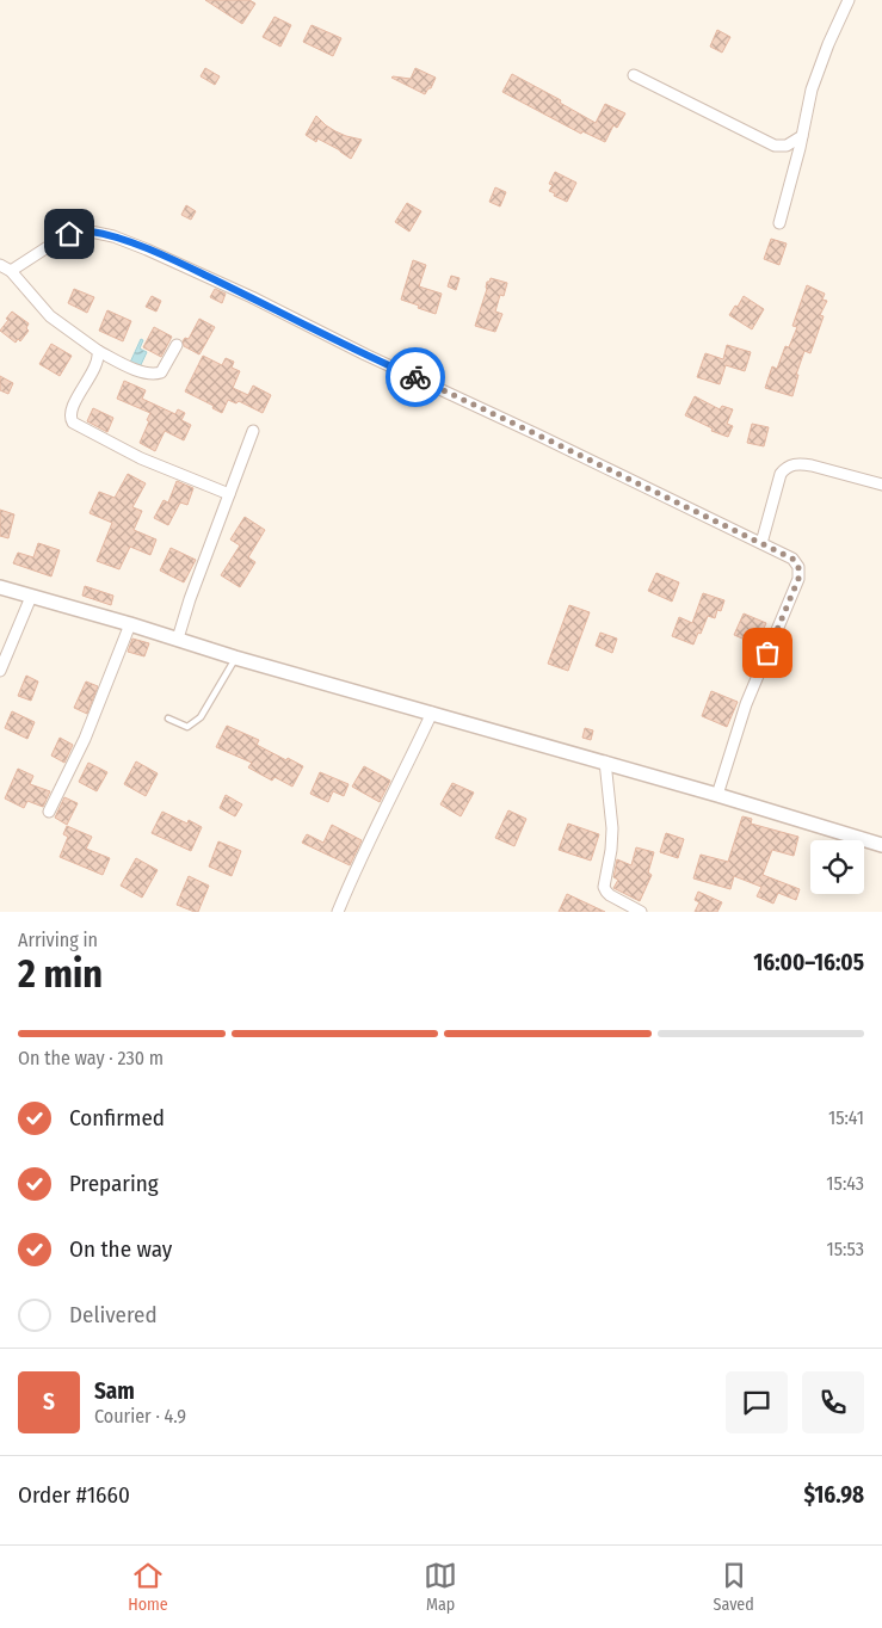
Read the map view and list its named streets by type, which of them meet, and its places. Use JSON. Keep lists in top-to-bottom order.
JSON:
{
  "page": {
    "heading": ["2 min", "Arriving in", "16:00–16:05"],
    "panel": [
      "Sam",
      "Courier · 4.9",
      "Order #1660",
      "$16.98"
    ],
    "bar": "On the way · 230 m",
    "list": [
      ["Confirmed", "15:41"],
      ["Preparing", "15:43"],
      ["On the way", "15:53"],
      "Delivered"
    ],
    "round": "S",
    "tabs": ["Home", "Map", "Saved"]
  }
}
